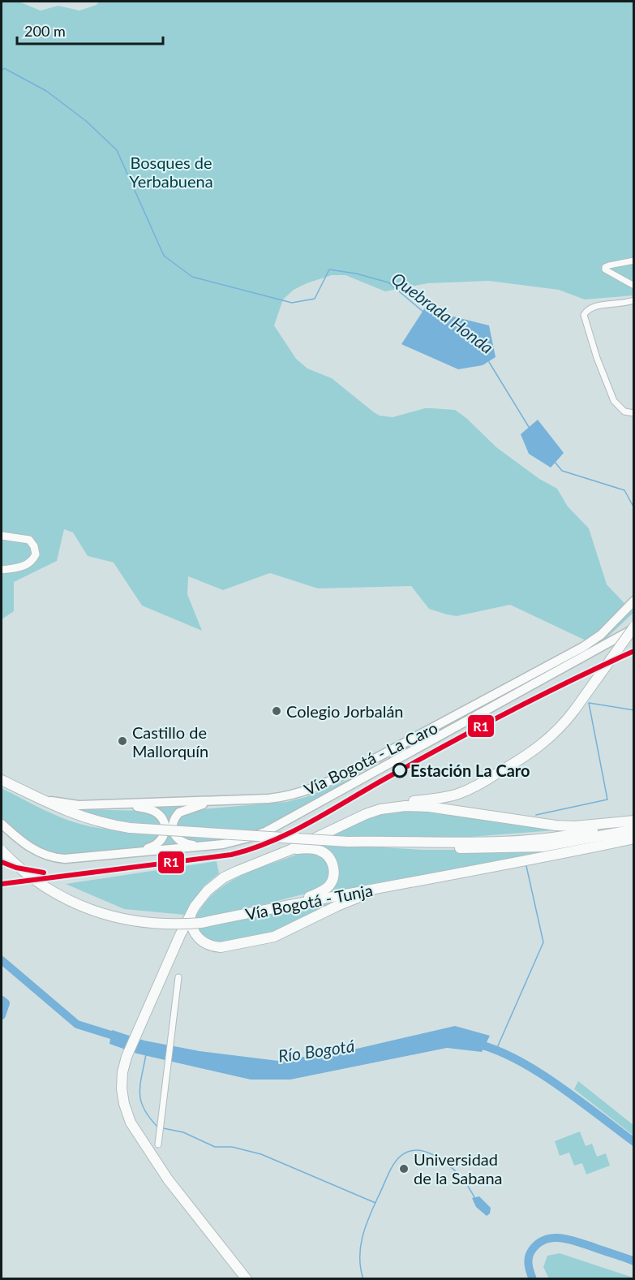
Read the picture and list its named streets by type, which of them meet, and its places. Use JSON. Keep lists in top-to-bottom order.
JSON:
{
  "streets": {
    "highway": ["Vía Bogotá - Tunja"],
    "main road": ["Vía Bogotá - La Caro"]
  },
  "water": ["Quebrada Honda", "Río Bogotá"],
  "parks": ["Bosques de Yerbabuena"],
  "places": [
    "Colegio Jorbalán",
    "Castillo de Mallorquín",
    "Estación La Caro",
    "Universidad de la Sabana"
  ],
  "lines": ["transit line R1"],
  "scale_bar": "200 m"
}
